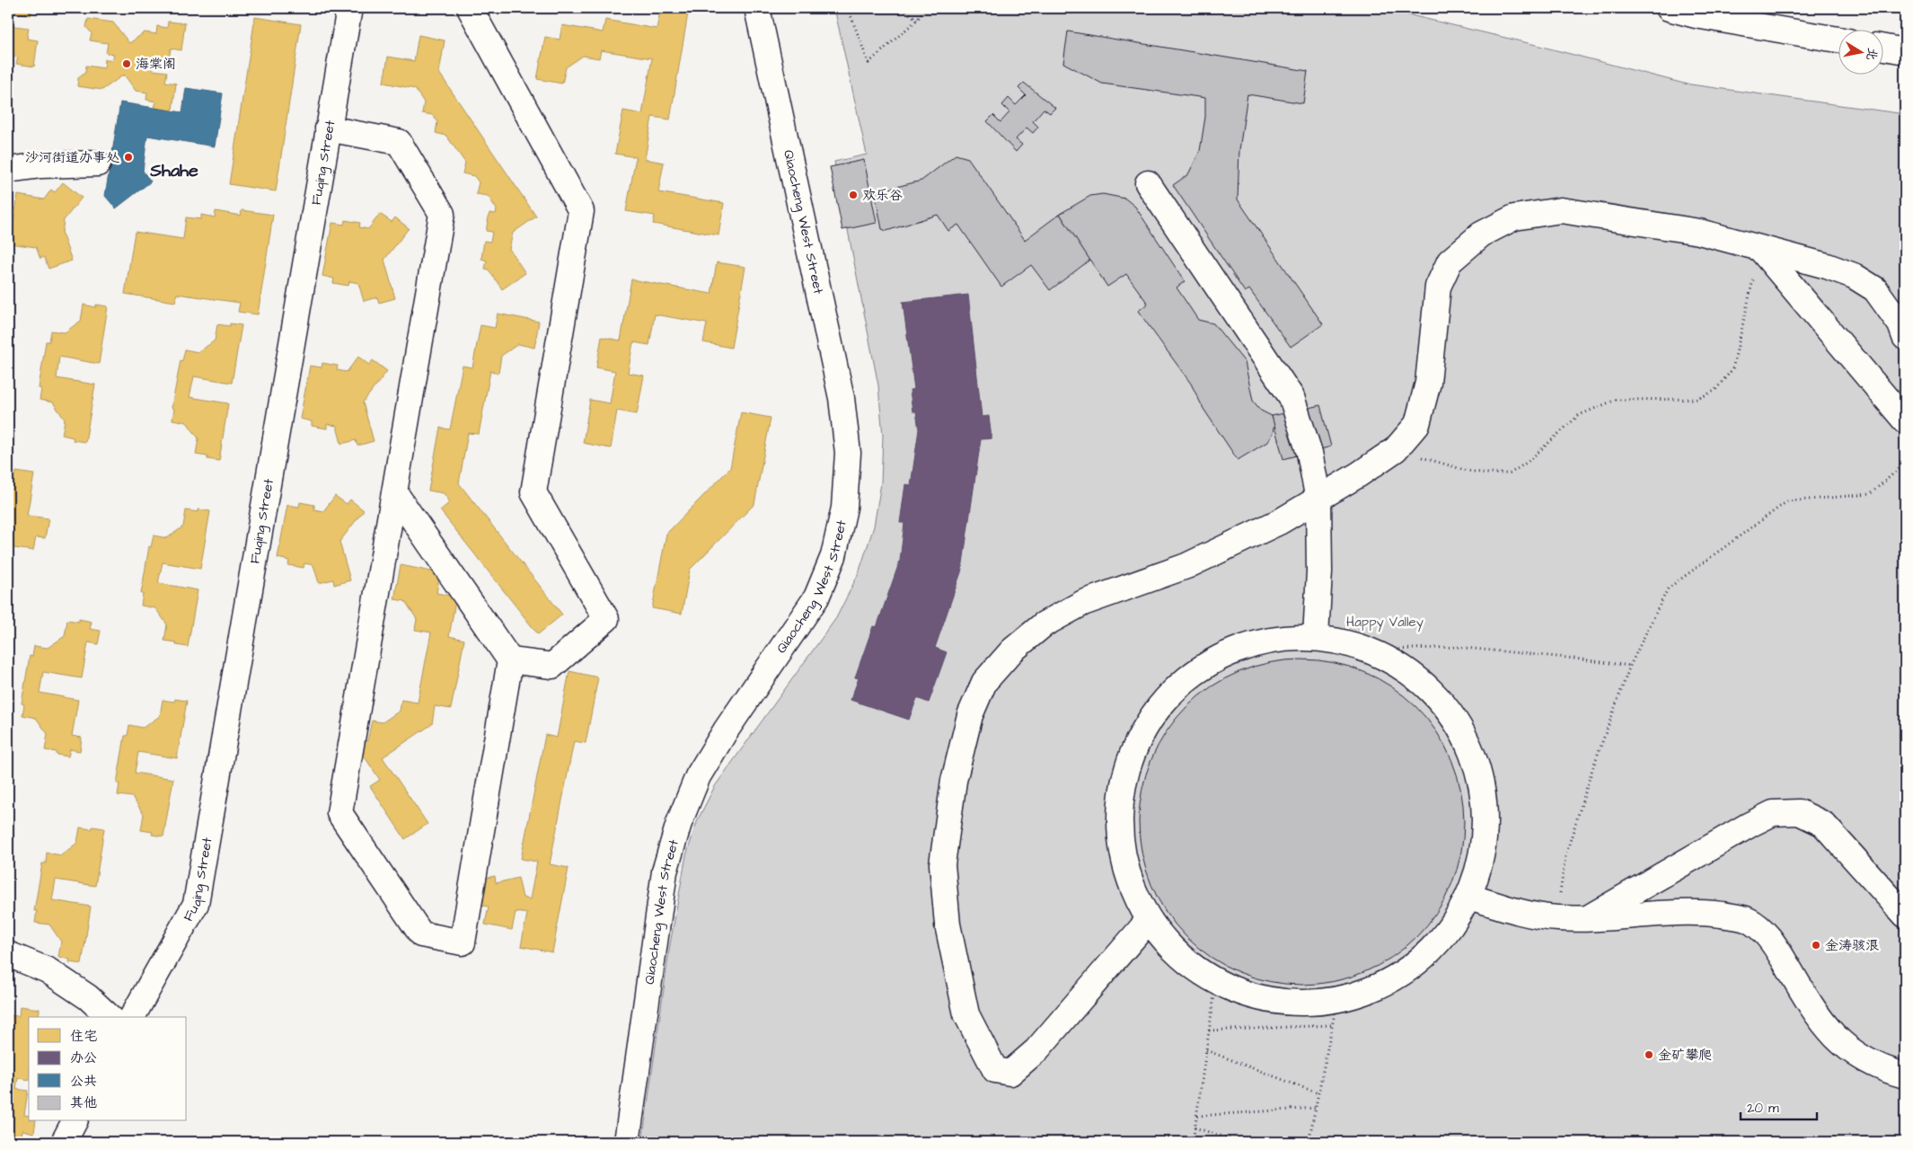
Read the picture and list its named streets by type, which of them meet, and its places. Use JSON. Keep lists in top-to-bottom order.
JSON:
{
  "streets": {
    "street": ["Fuqing Street", "Qiaocheng West Street"]
  },
  "districts": ["Shahe"],
  "parks": ["Happy Valley"],
  "places": [
    "海棠阁",
    "沙河街道办事处",
    "欢乐谷",
    "金涛骇浪",
    "金矿攀爬"
  ],
  "legend": [
    "住宅",
    "办公",
    "公共",
    "其他"
  ],
  "scale_bar": "20 m",
  "north": "right"
}
